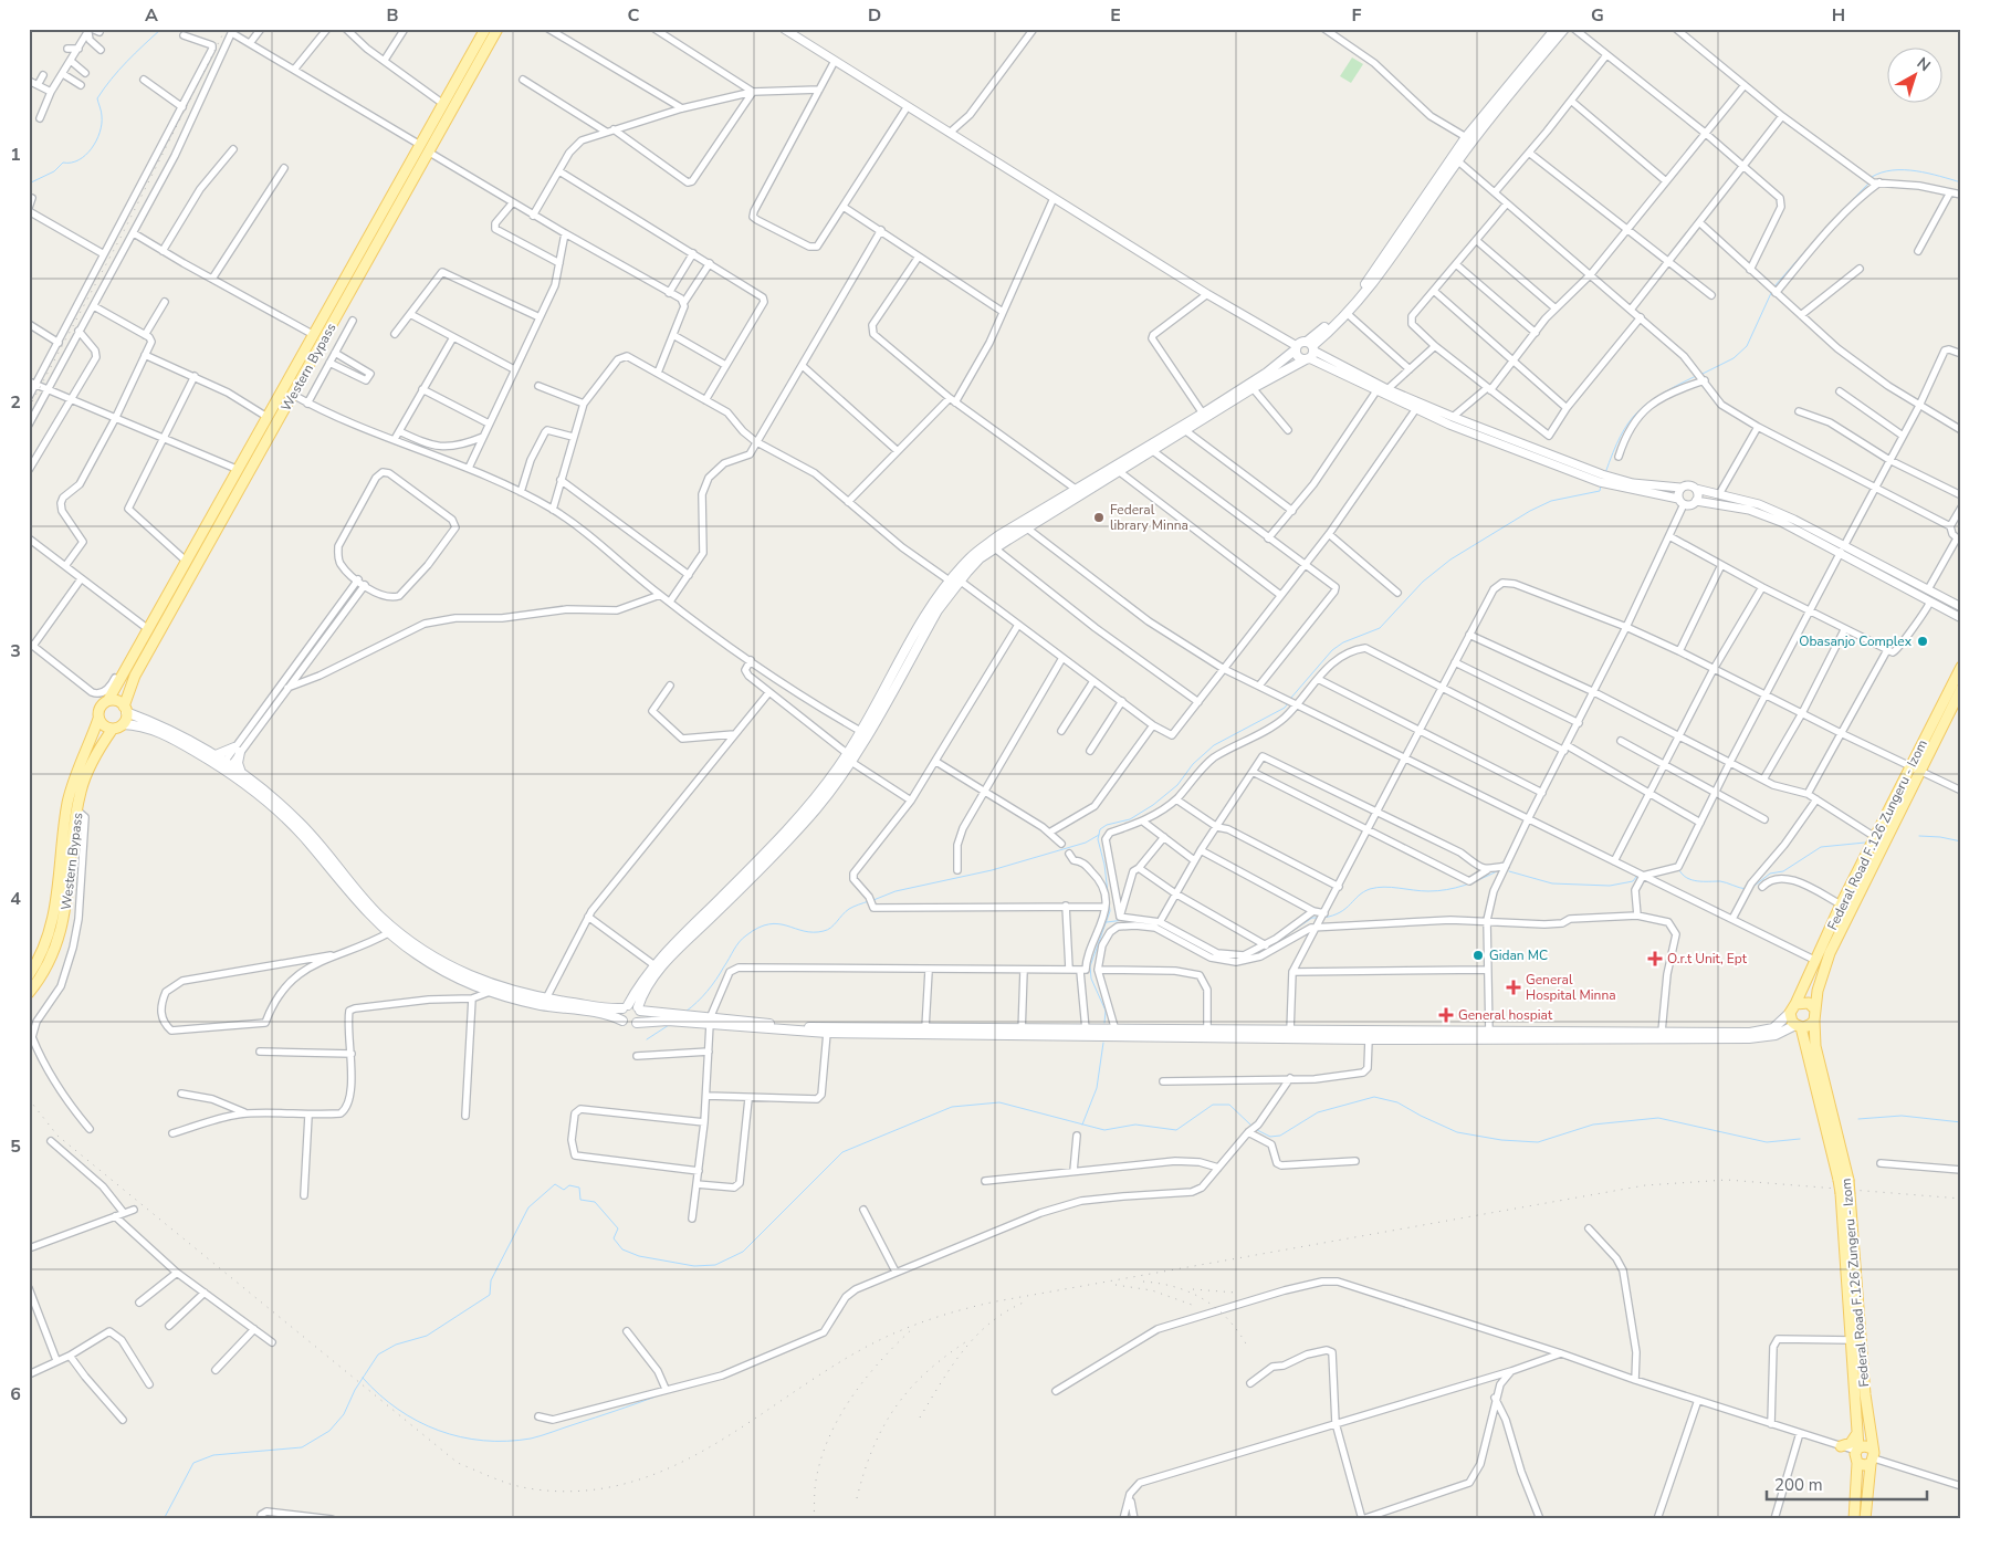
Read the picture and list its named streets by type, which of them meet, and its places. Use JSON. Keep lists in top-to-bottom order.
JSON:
{
  "streets": {
    "main road": ["Western Bypass", "Federal Road F.126 Zungeru - Izom"]
  },
  "places": {
    "other": ["Federal library Minna", "Obasanjo Complex", "Gidan MC"],
    "health": ["O.r.t Unit, Ept", "General Hospital Minna", "General hospiat"]
  },
  "scale_bar": "200 m",
  "north": "top right",
  "grid": {
    "columns": [
      "A",
      "B",
      "C",
      "D",
      "E",
      "F",
      "G",
      "H"
    ],
    "rows": [
      "1",
      "2",
      "3",
      "4",
      "5",
      "6"
    ]
  }
}
